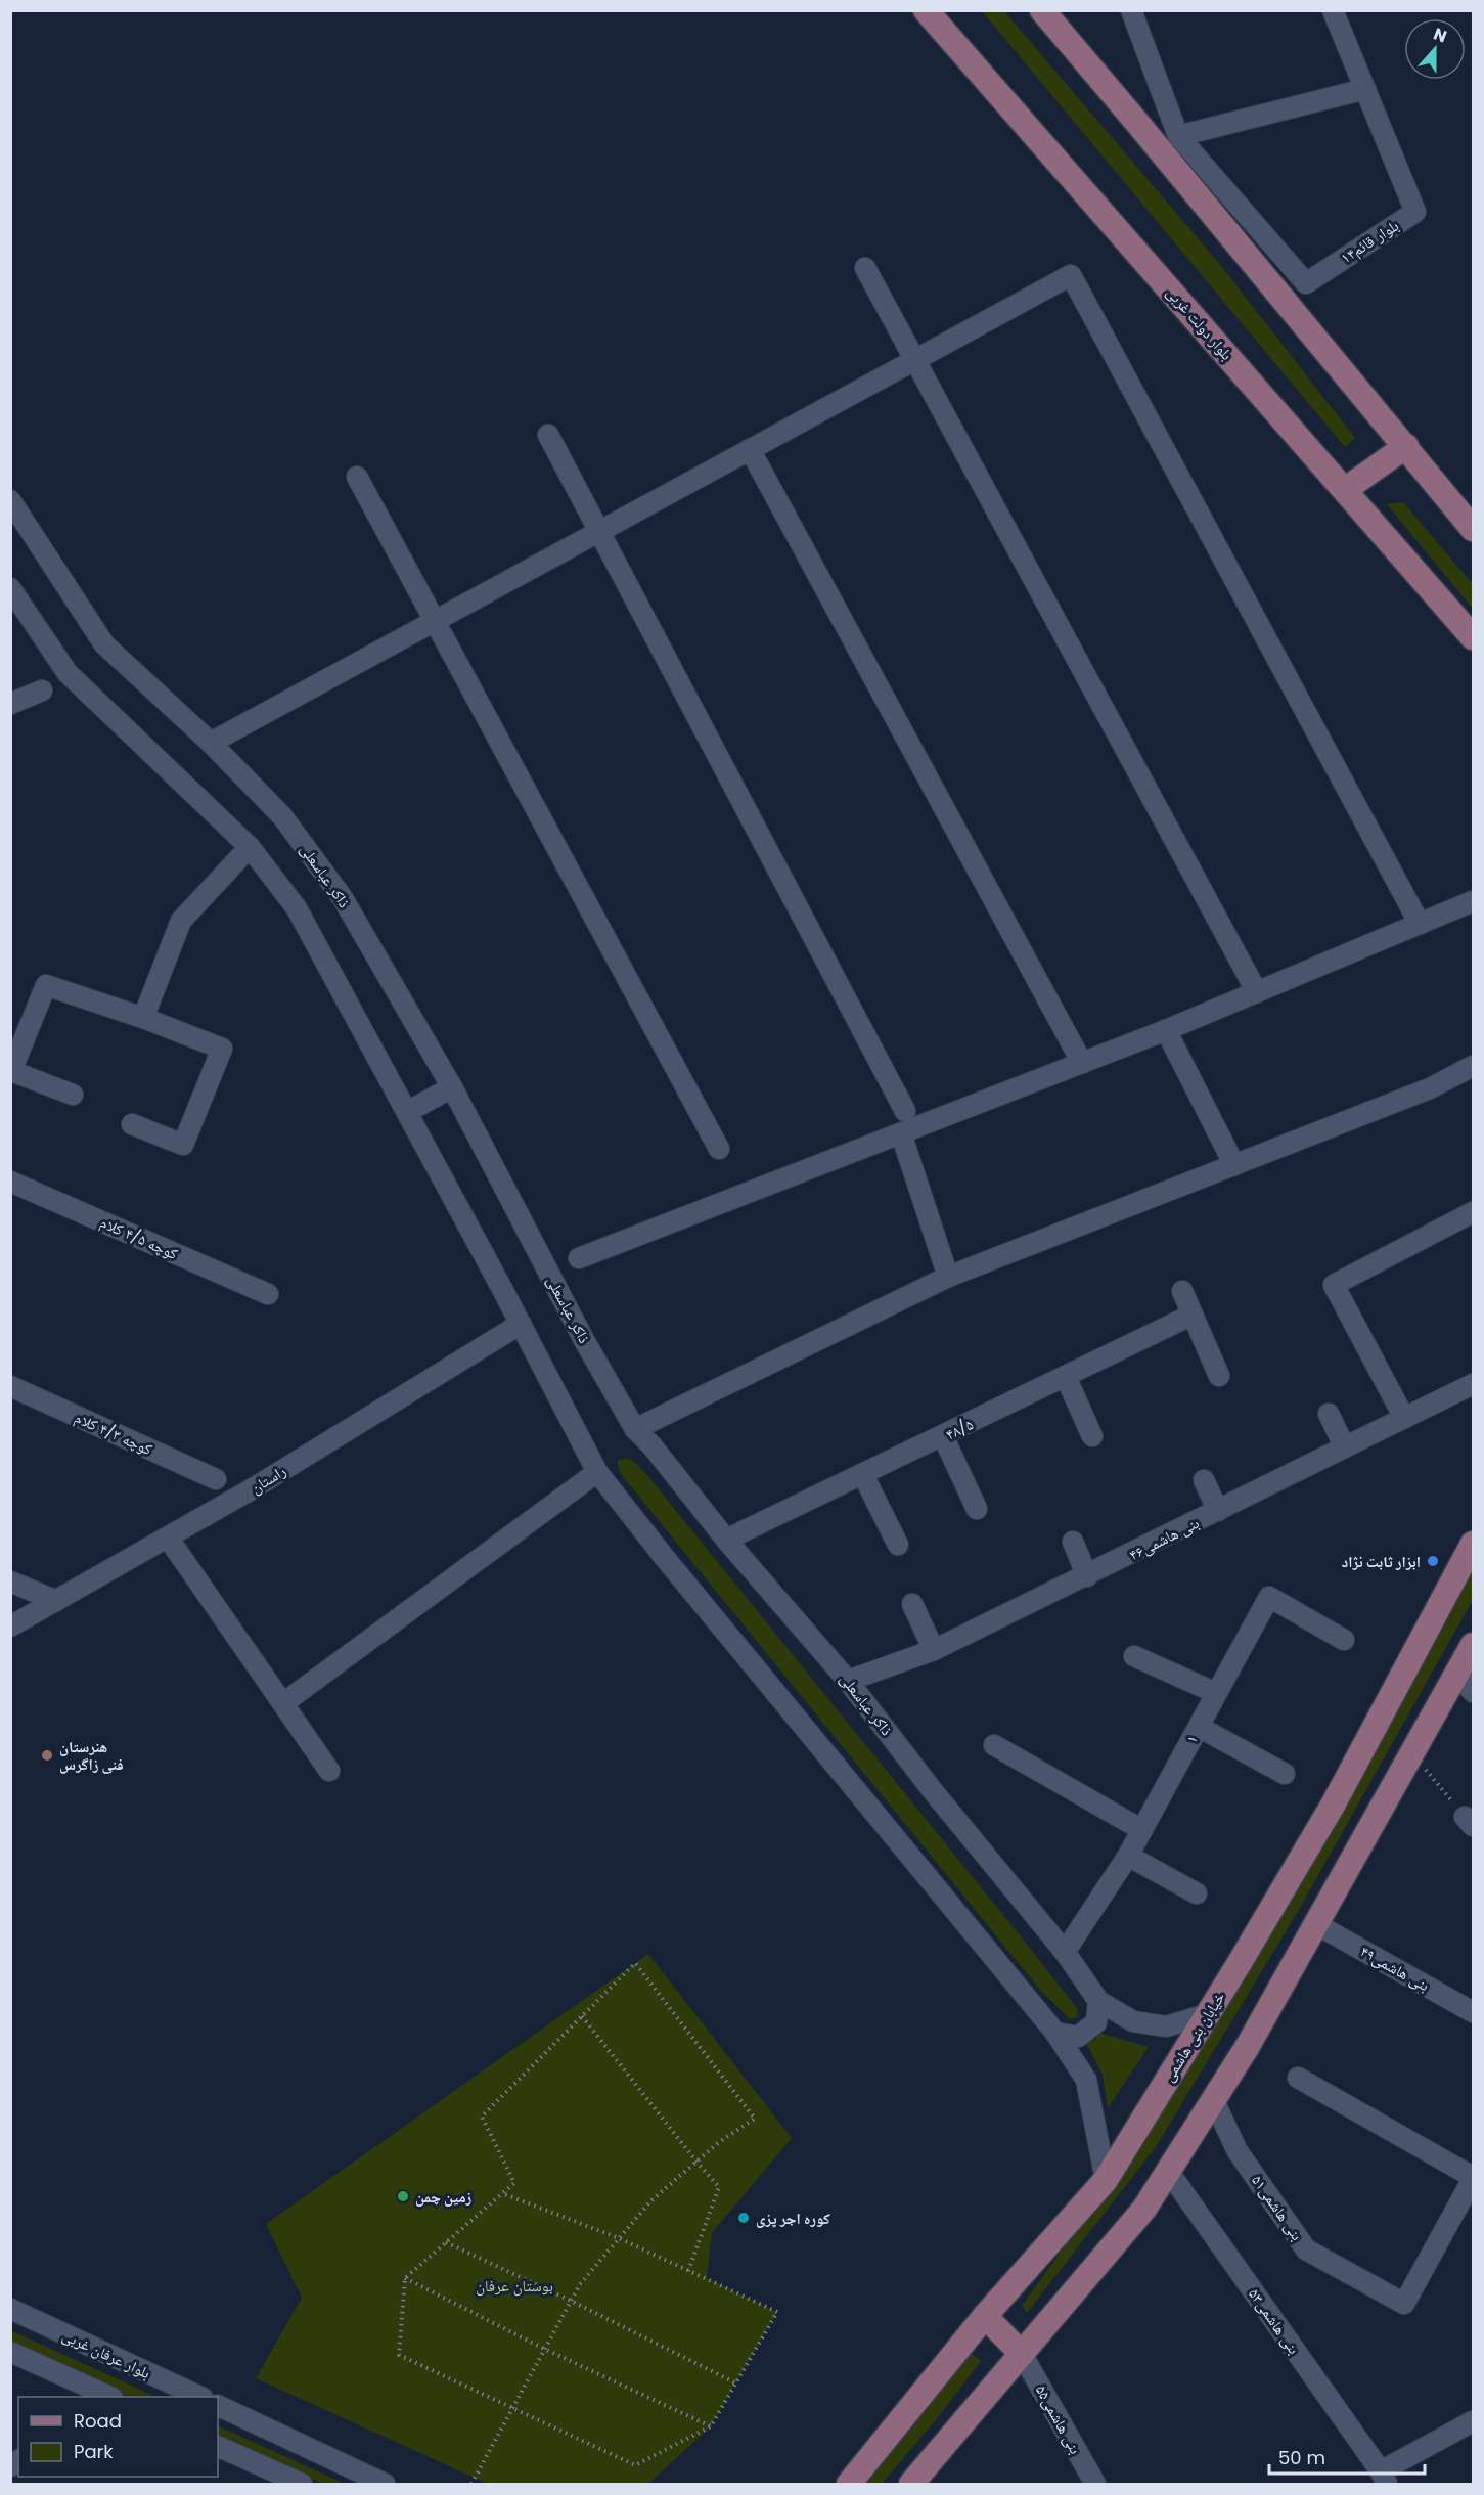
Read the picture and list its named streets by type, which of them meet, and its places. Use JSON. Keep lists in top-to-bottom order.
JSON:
{
  "streets": {
    "main road": ["بلوار دولت غربی", "خیابان بنی هاشمی"],
    "street": [
      "بلوار قائم۱۴",
      "ذاکر عباسعلی",
      "کوچه ۴/۵ کلام",
      "۴۸/۵",
      "کوچه ۴/۳ کلام",
      "راستان",
      "بنی هاشمی۴۶",
      "۱",
      "بنی هاشمی۴۹",
      "بنی هاشمی۵۱",
      "بنی هاشمی۵۳",
      "بلوار عرفان غربی",
      "بنی هاشمی۵۵"
    ]
  },
  "crossings": [
    ["ذاکر عباسعلی", "۴۸/۵"],
    ["ذاکر عباسعلی", "بنی هاشمی۴۶"],
    ["ذاکر عباسعلی", "۱"],
    ["ذاکر عباسعلی", "خیابان بنی هاشمی"]
  ],
  "parks": ["بوستان عرفان"],
  "places": [
    "ابزار ثابت نژاد",
    "هنرستان فنی زاگرس",
    "زمین چمن",
    "کوره اجر پزی"
  ],
  "legend": ["Road", "Park"],
  "scale_bar": "50 m",
  "north": "top"
}
